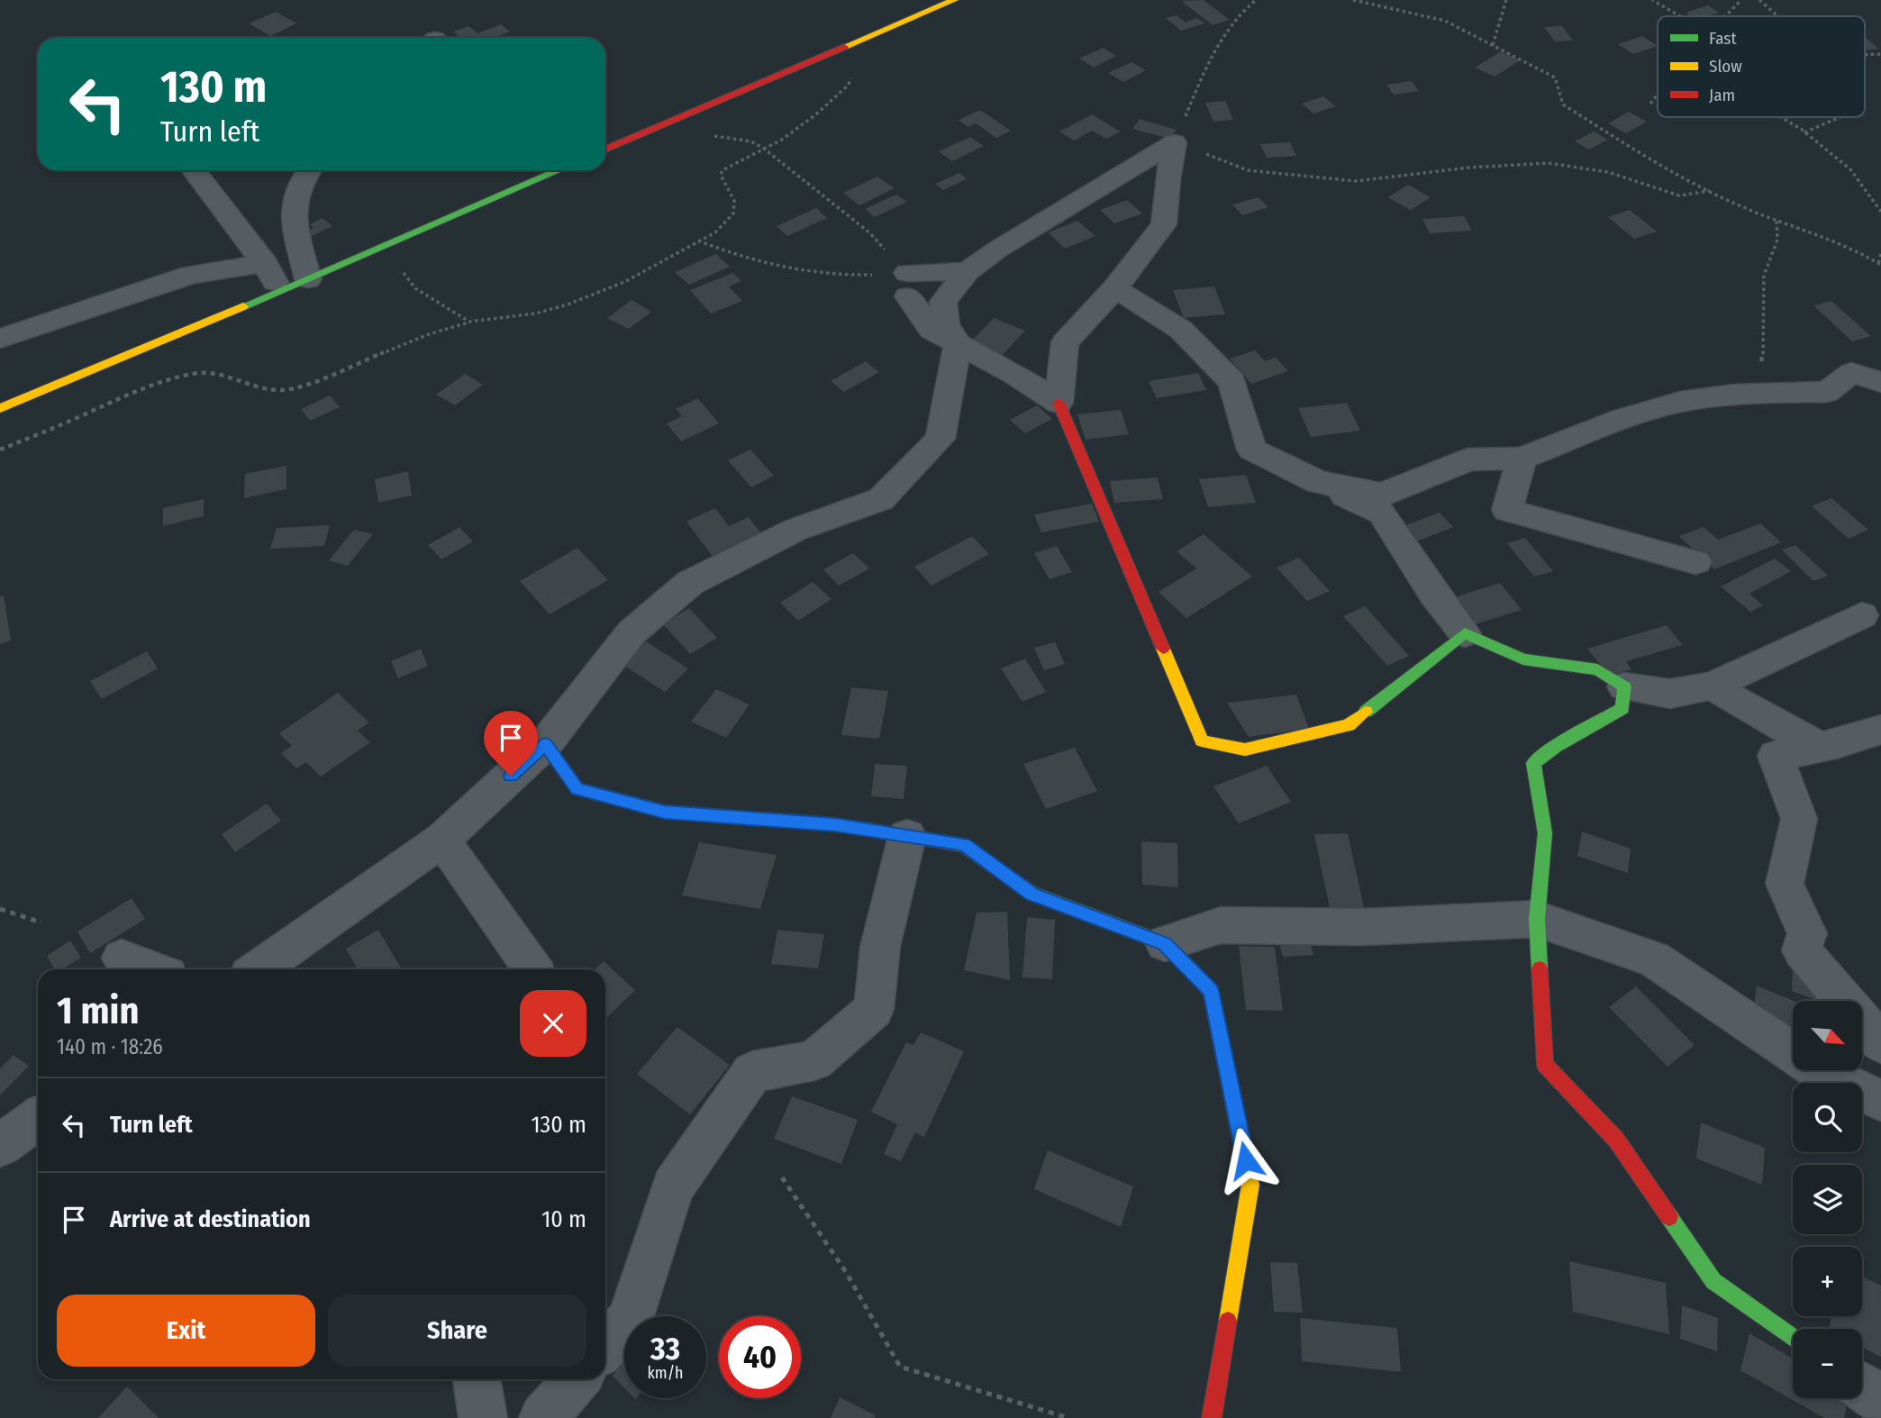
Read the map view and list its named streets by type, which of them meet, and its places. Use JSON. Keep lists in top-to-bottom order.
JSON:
{
  "legend": ["Fast", "Slow", "Jam"],
  "north": "bottom right",
  "page": {
    "turn": ["130 m", "Turn left"],
    "heading": ["1 min", "140 m · 18:26"],
    "map_buttons": ["+", "−"],
    "list": [
      {
        "name": "Turn left",
        "value": "130 m"
      },
      {
        "name": "Arrive at destination",
        "value": "10 m"
      }
    ],
    "buttons": ["Exit", "Share"],
    "speed": "33 km/h",
    "limit": "40"
  }
}
